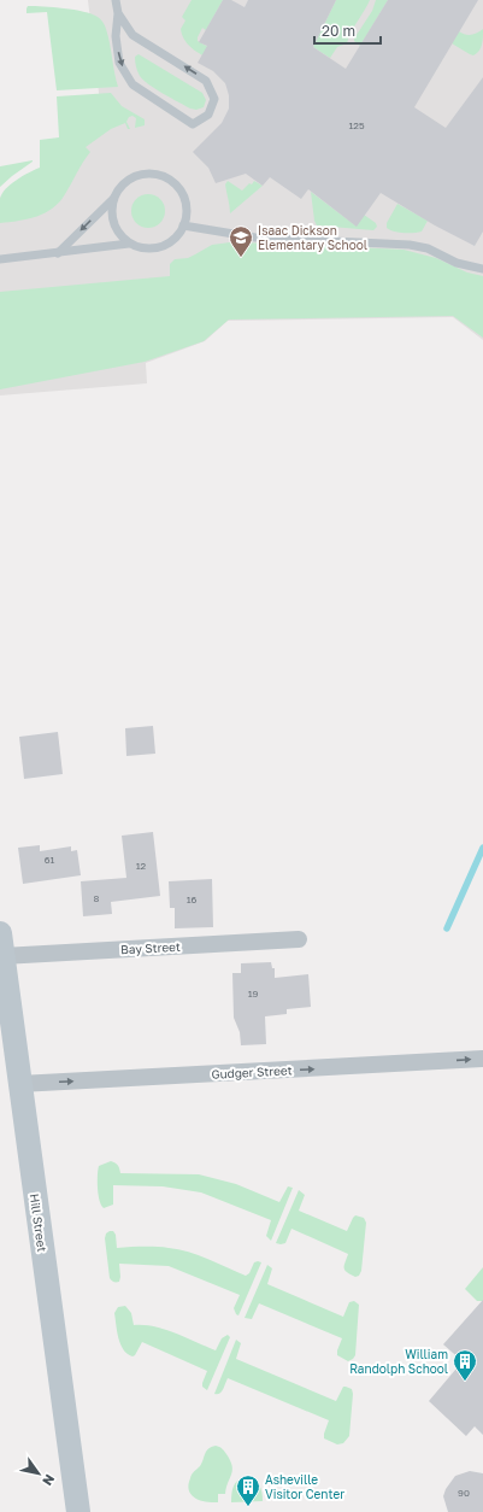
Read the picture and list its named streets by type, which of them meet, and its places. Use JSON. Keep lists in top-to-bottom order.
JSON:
{
  "streets": {
    "street": ["Bay Street", "Gudger Street", "Hill Street"]
  },
  "crossings": [
    ["Bay Street", "Hill Street"],
    ["Gudger Street", "Hill Street"]
  ],
  "one_way": ["Gudger Street"],
  "places": {
    "school or university": ["Isaac Dickson Elementary School"],
    "building": ["William Randolph School", "Asheville Visitor Center"]
  },
  "house_numbers": [
    "125",
    "61",
    "12",
    "8",
    "16",
    "19",
    "90"
  ],
  "scale_bar": "20 m",
  "north": "bottom right"
}
